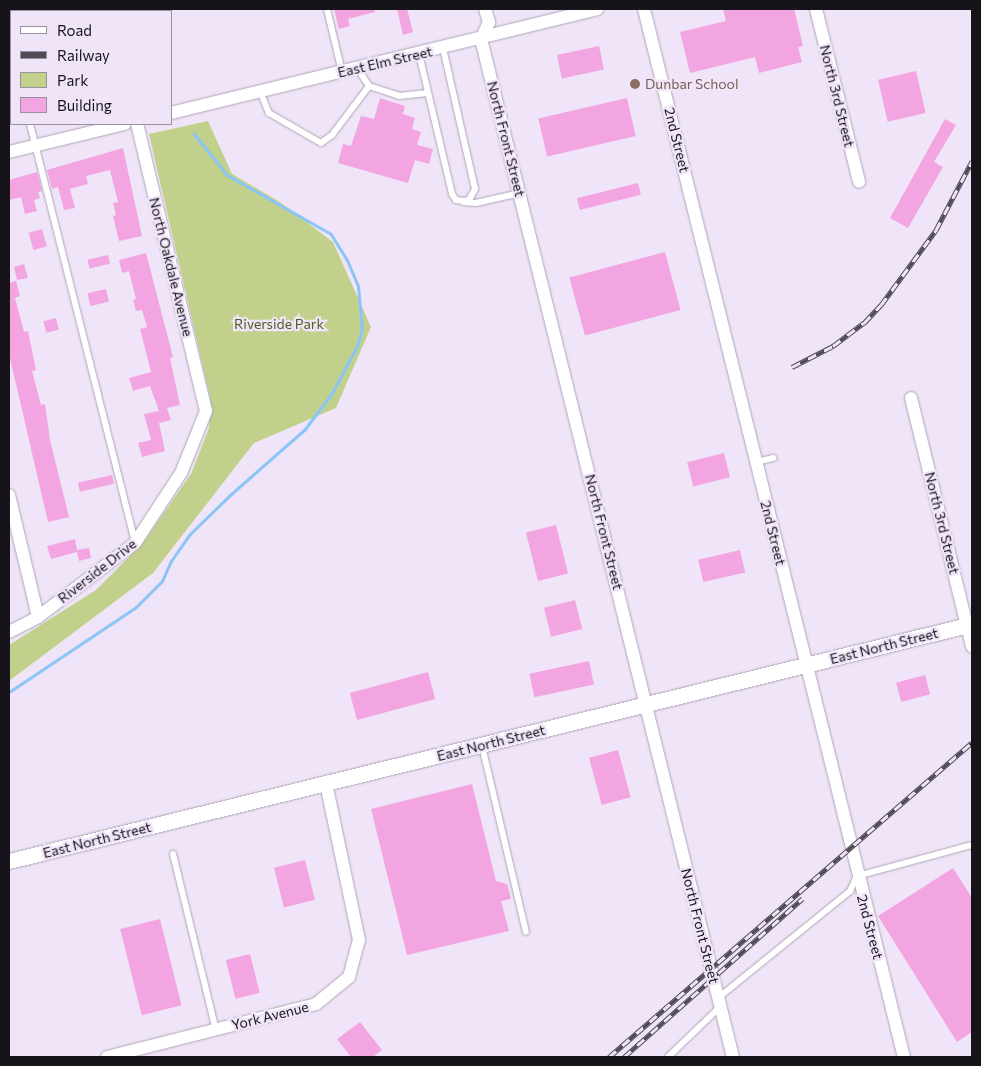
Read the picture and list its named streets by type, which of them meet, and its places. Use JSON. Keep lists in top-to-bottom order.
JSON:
{
  "streets": {
    "street": [
      "East Elm Street",
      "North 3rd Street",
      "North Front Street",
      "2nd Street",
      "North Oakdale Avenue",
      "Riverside Drive",
      "East North Street",
      "York Avenue"
    ]
  },
  "crossings": [
    ["East Elm Street", "North Front Street"],
    ["North 3rd Street", "East North Street"],
    ["North Front Street", "East North Street"],
    ["2nd Street", "East North Street"],
    ["North Oakdale Avenue", "Riverside Drive"],
    ["East North Street", "York Avenue"]
  ],
  "parks": ["Riverside Park"],
  "places": ["Dunbar School"],
  "legend": [
    "Road",
    "Railway",
    "Park",
    "Building"
  ]
}
